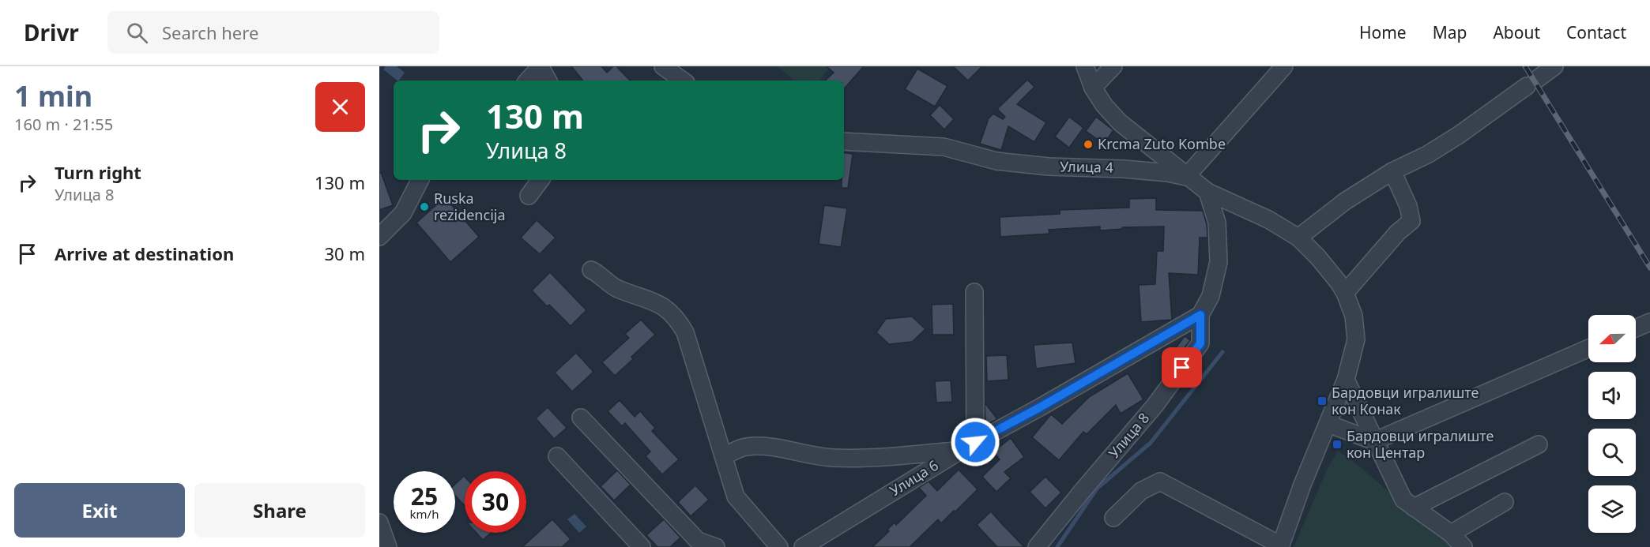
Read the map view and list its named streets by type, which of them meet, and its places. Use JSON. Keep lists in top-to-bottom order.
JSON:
{
  "streets": {
    "street": ["Улица 4", "Улица 8", "Улица 6"]
  },
  "crossings": [
    ["Улица 8", "Улица 6"]
  ],
  "places": {
    "other": ["Krcma Zuto Kombe", "Ruska rezidencija"],
    "transit": ["Бардовци игралиште кон Конак", "Бардовци игралиште кон Центар"]
  },
  "north": "left",
  "page": {
    "header": "Drivr",
    "search": "Search here",
    "nav": [
      "Home",
      "Map",
      "About",
      "Contact"
    ],
    "heading": ["1 min", "160 m · 21:55"],
    "turn": ["130 m", "Улица 8"],
    "list": [
      {
        "name": "Turn right",
        "note": "Улица 8",
        "value": "130 m"
      },
      {
        "name": "Arrive at destination",
        "value": "30 m"
      }
    ],
    "speed": "25 km/h",
    "limit": "30",
    "buttons": ["Exit", "Share"]
  }
}
